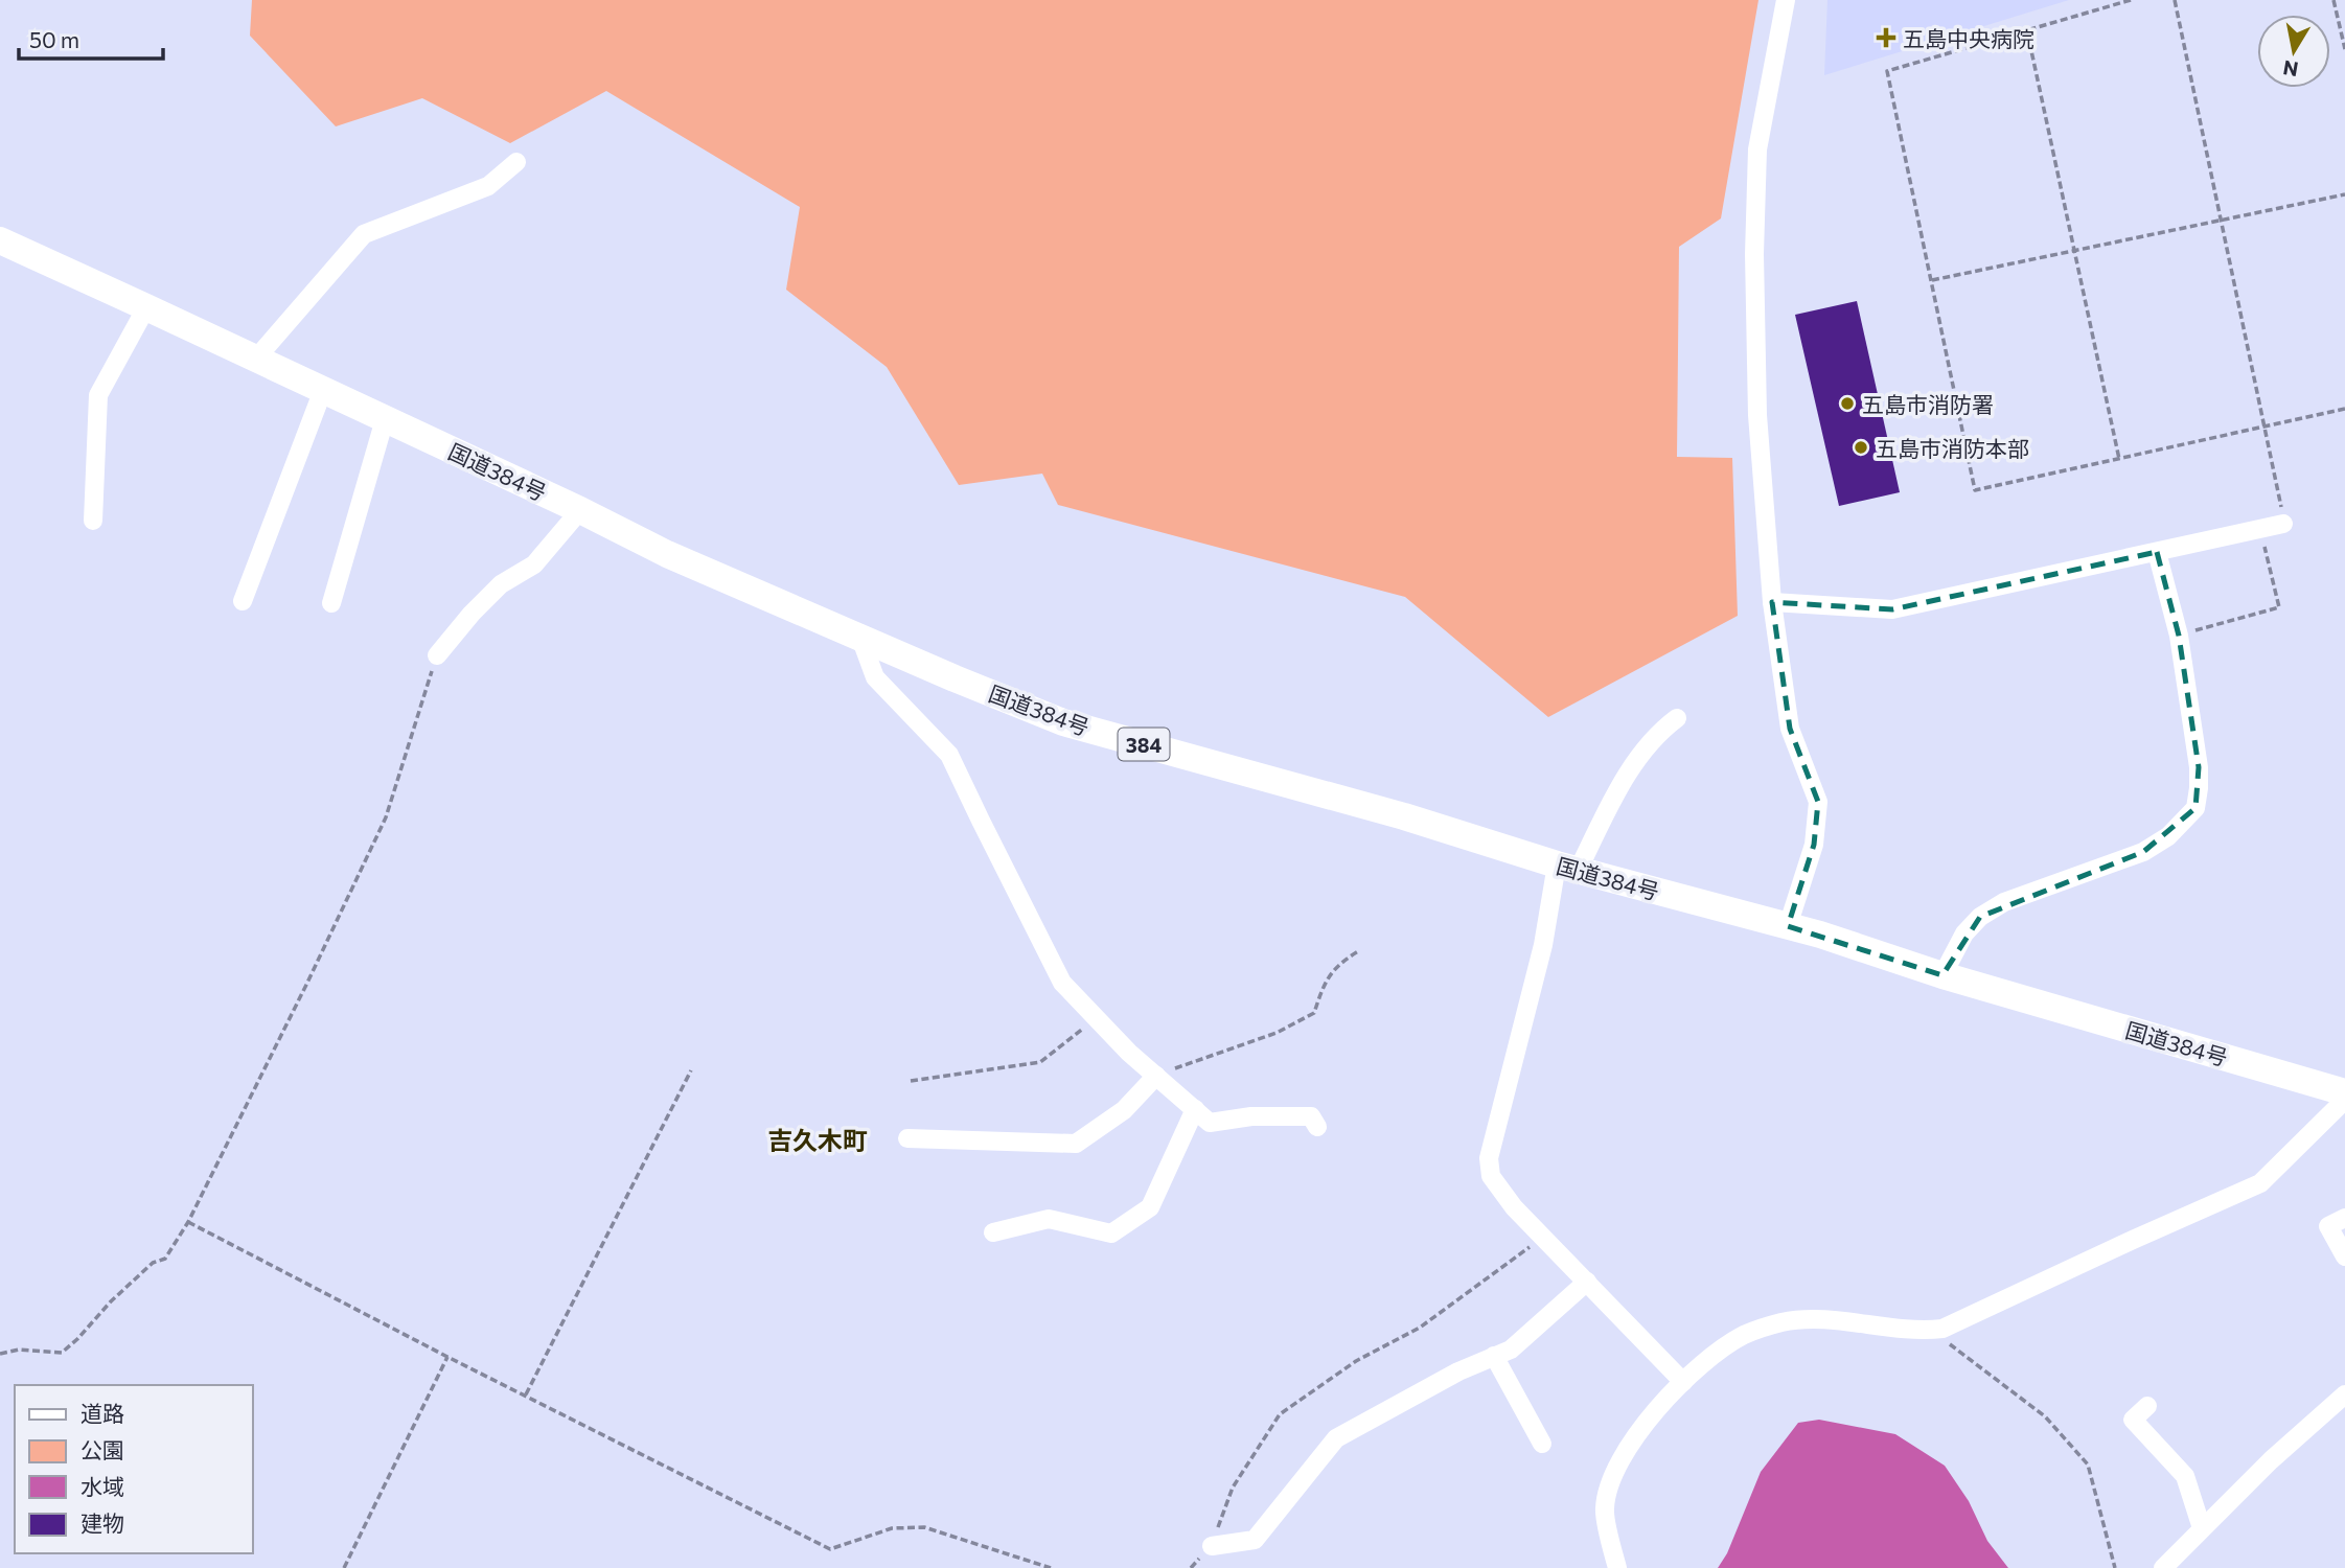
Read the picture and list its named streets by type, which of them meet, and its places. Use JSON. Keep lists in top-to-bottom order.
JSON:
{
  "streets": {
    "highway": ["国道384号", "384"]
  },
  "districts": ["吉久木町"],
  "places": {
    "health": ["五島中央病院"],
    "other": ["五島市消防署", "五島市消防本部"]
  },
  "legend": [
    "道路",
    "公園",
    "水域",
    "建物"
  ],
  "scale_bar": "50 m",
  "north": "bottom"
}
